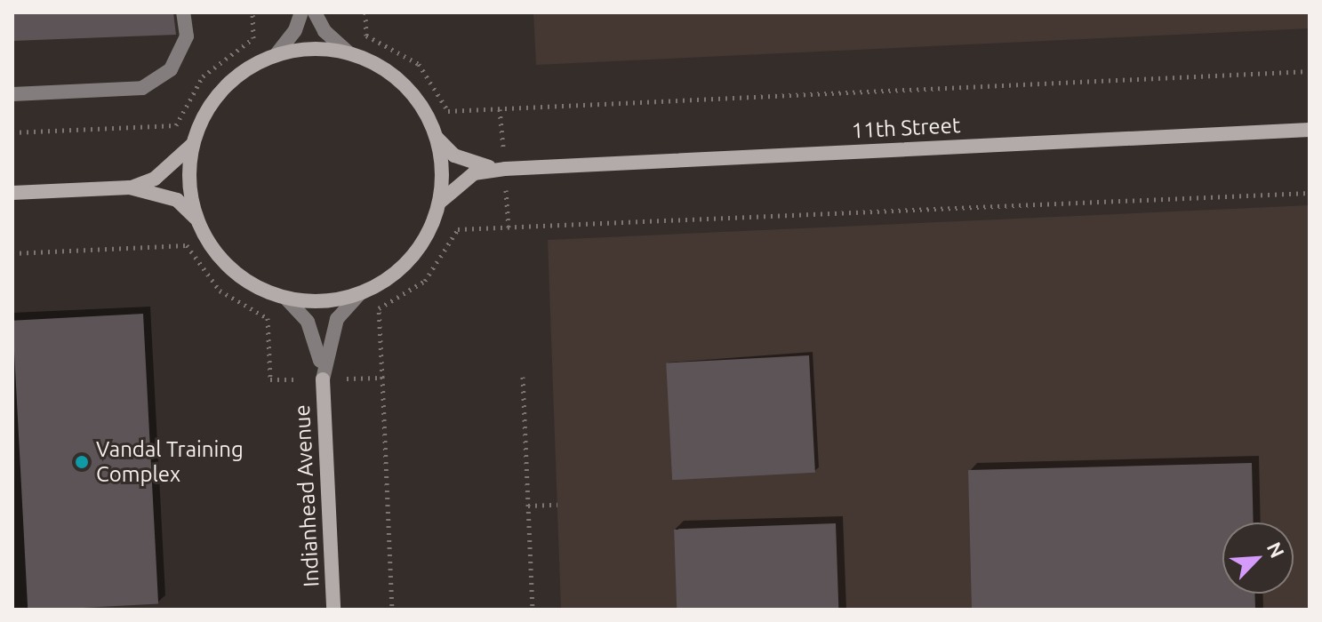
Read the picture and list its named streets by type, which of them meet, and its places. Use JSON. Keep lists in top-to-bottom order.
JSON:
{
  "streets": {
    "main road": ["11th Street", "Indianhead Avenue"]
  },
  "places": ["Vandal Training Complex"],
  "north": "top right"
}
